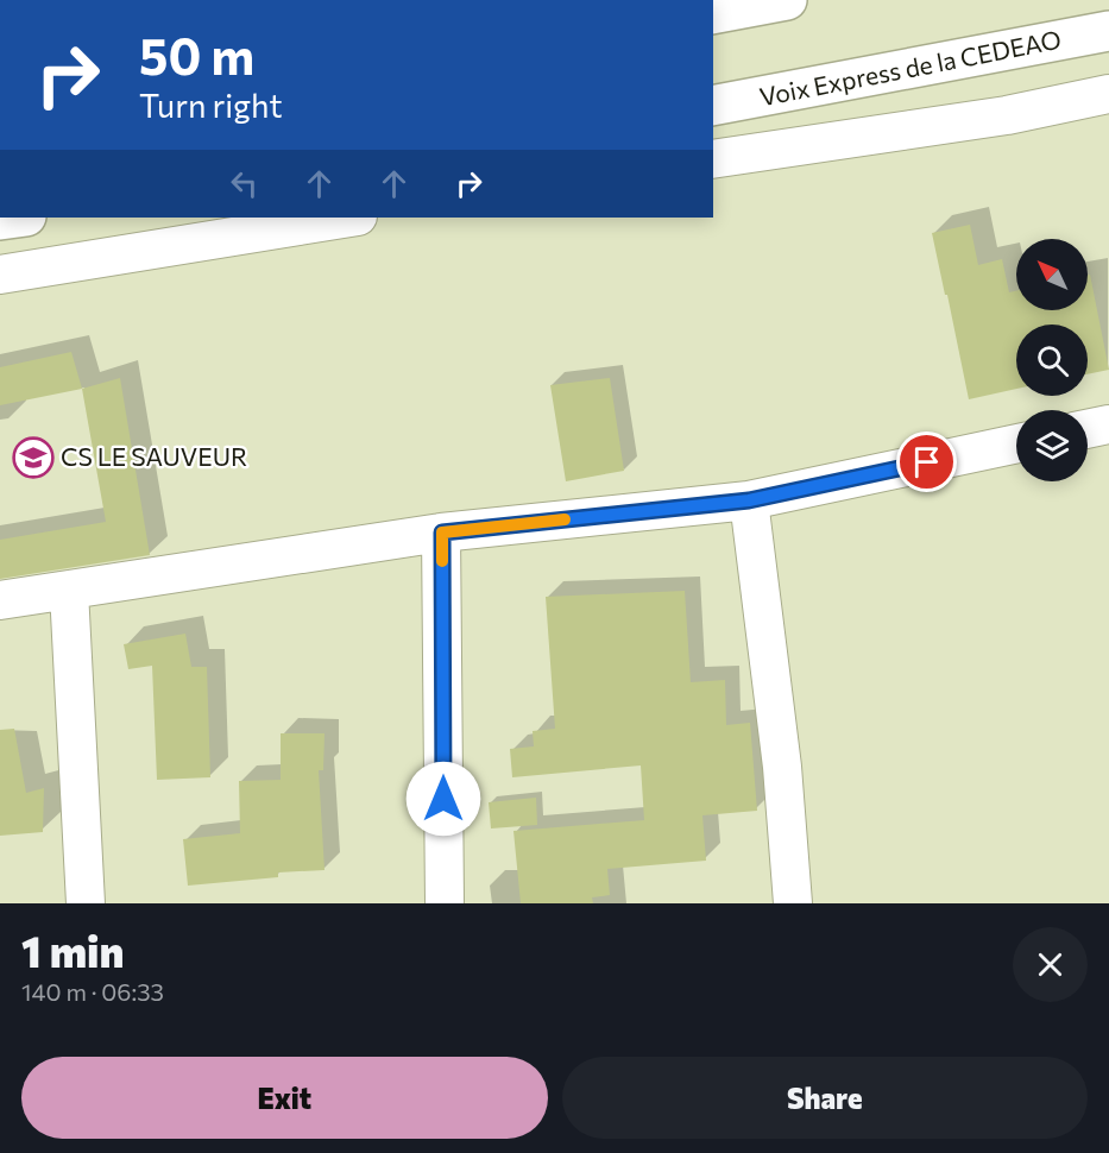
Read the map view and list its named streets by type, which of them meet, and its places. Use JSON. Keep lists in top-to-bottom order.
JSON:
{
  "streets": {
    "main road": ["Voix Express de la CEDEAO"]
  },
  "places": {
    "school or university": ["CS LE SAUVEUR"]
  },
  "north": "top left",
  "page": {
    "turn": ["50 m", "Turn right"],
    "heading": ["1 min", "140 m · 06:33"],
    "buttons": ["Exit", "Share"]
  }
}
